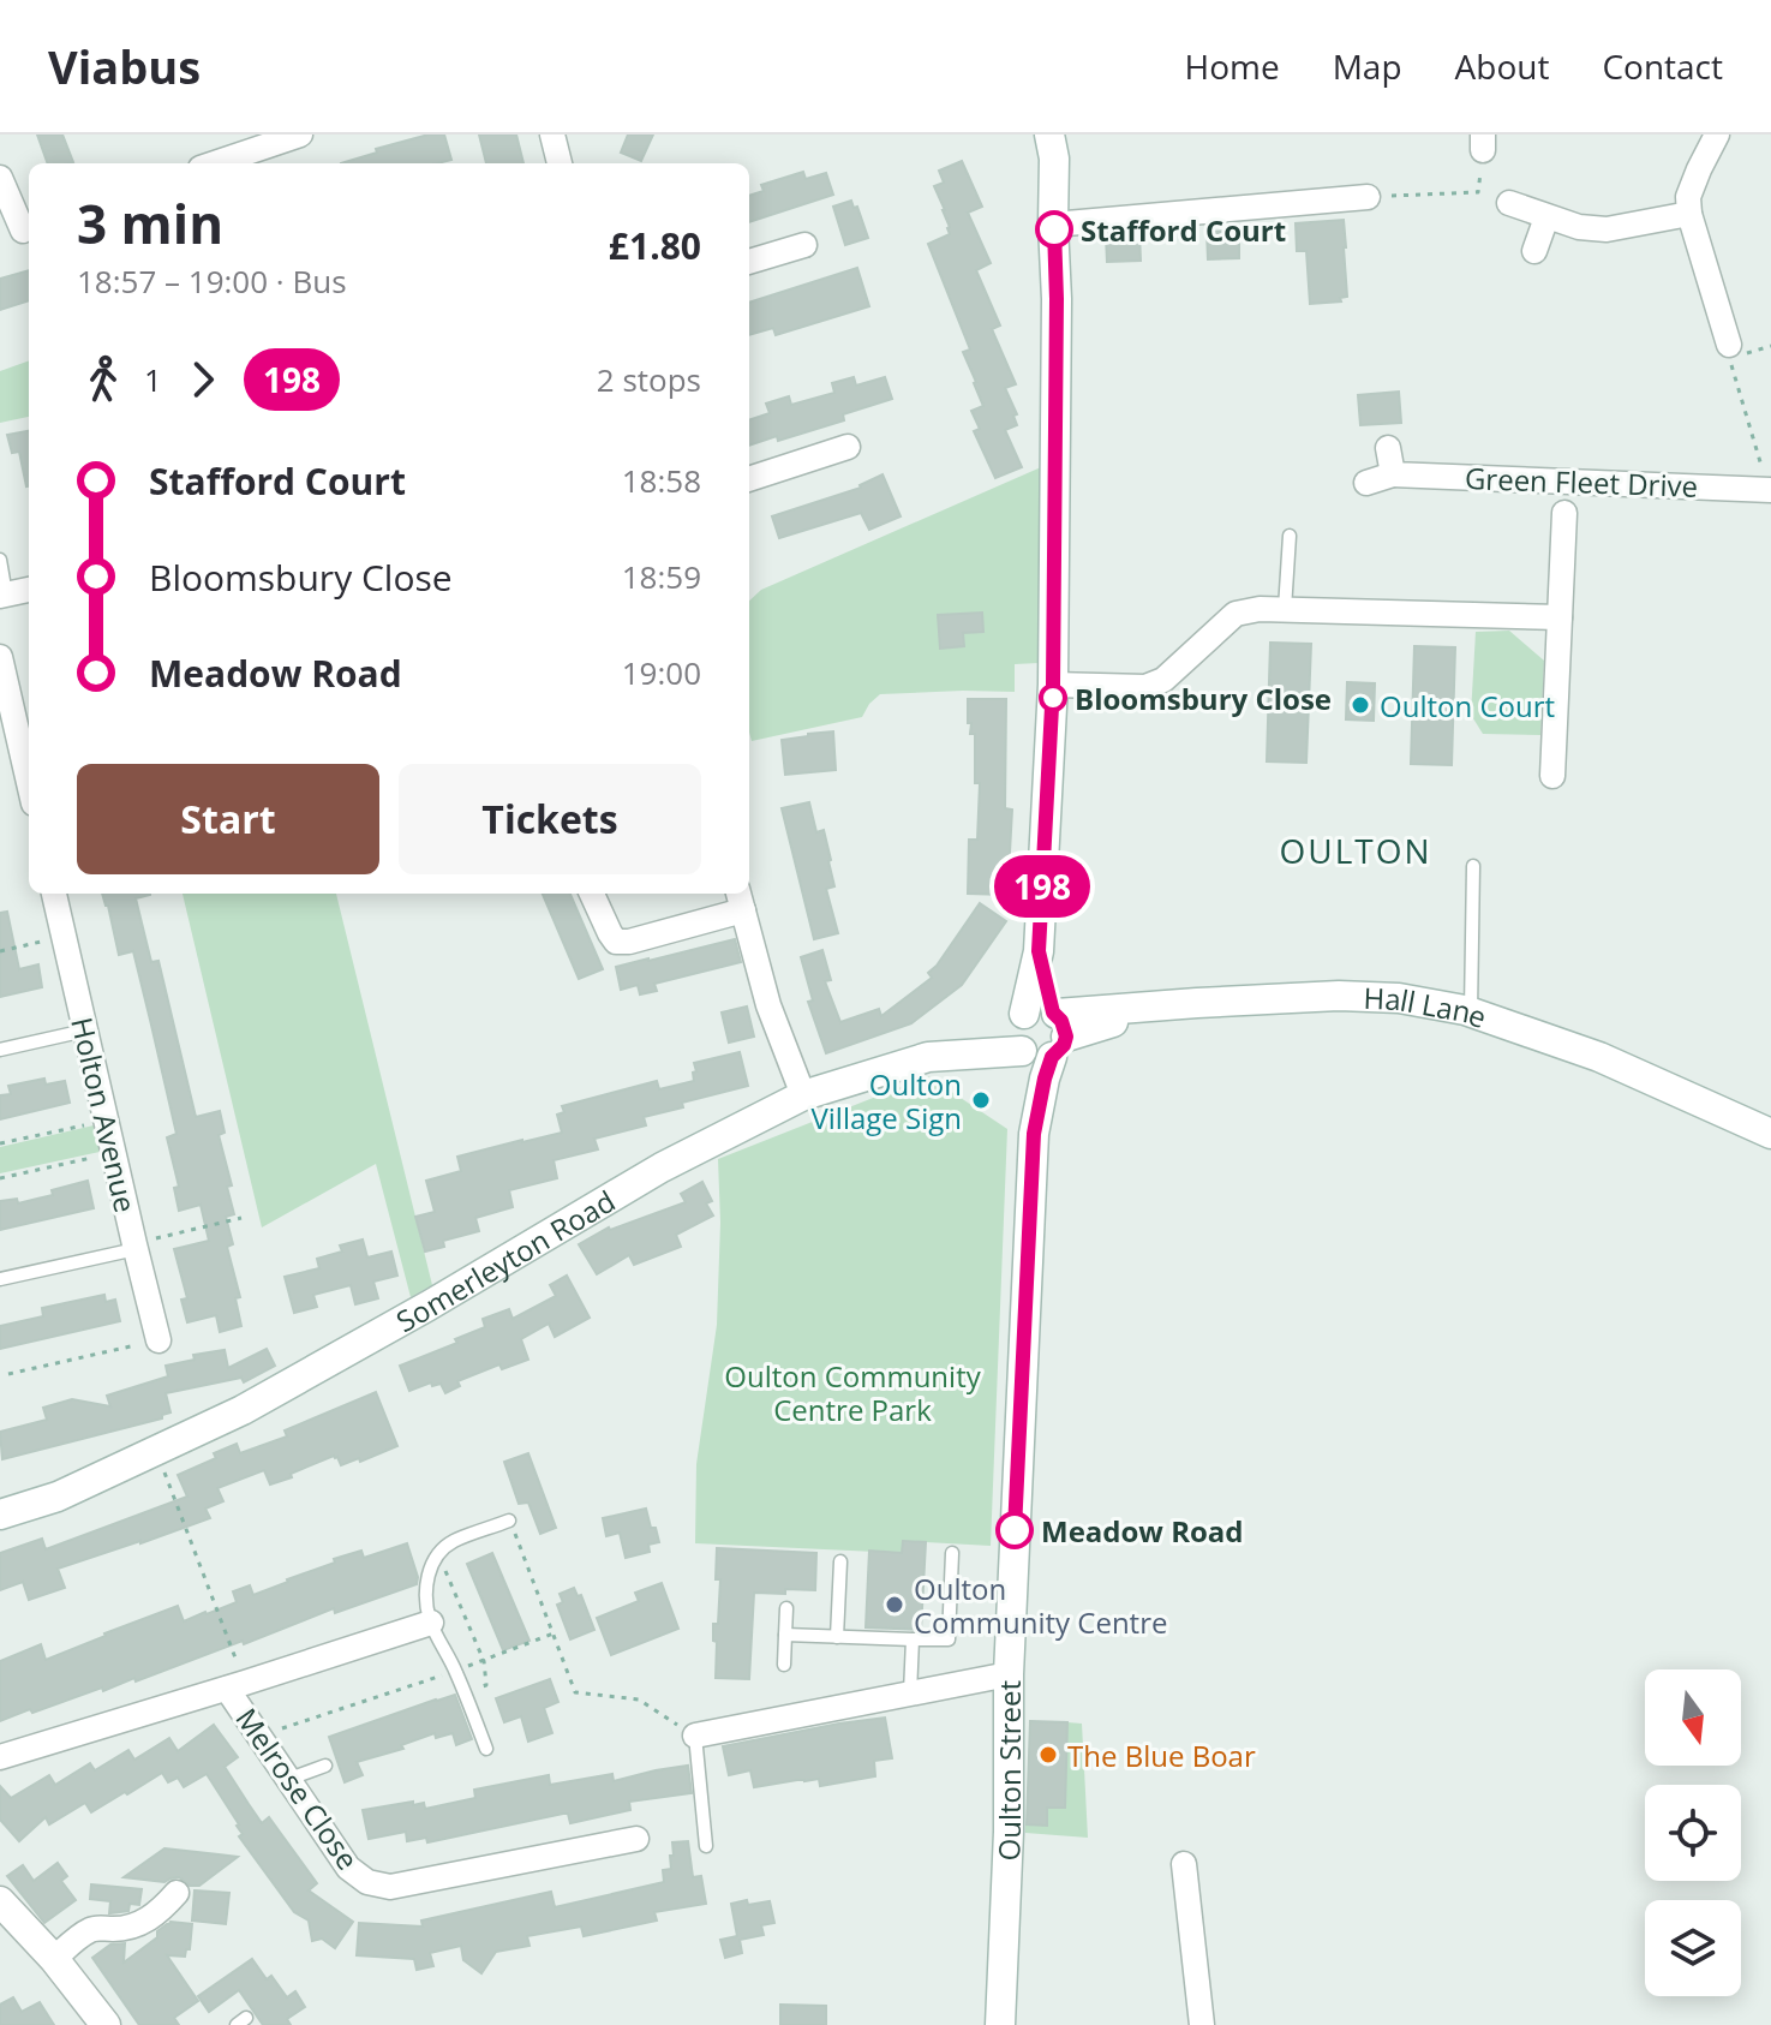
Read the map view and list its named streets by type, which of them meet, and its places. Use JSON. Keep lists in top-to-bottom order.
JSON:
{
  "streets": {
    "main road": ["Hall Lane", "Somerleyton Road", "Oulton Street"],
    "street": ["Green Fleet Drive", "Holton Avenue", "Melrose Close"]
  },
  "crossings": [
    ["Hall Lane", "Somerleyton Road"],
    ["Hall Lane", "Oulton Street"],
    ["Somerleyton Road", "Oulton Street"]
  ],
  "districts": ["OULTON"],
  "parks": ["Oulton Community Centre Park"],
  "places": [
    "Stafford Court",
    "Bloomsbury Close",
    "Oulton Court",
    "Oulton Village Sign",
    "Meadow Road",
    "Oulton Community Centre",
    "The Blue Boar"
  ],
  "lines": ["bus line 198"],
  "north": "bottom",
  "page": {
    "header": "Viabus",
    "nav": [
      "Home",
      "Map",
      "About",
      "Contact"
    ],
    "on_map": "198",
    "heading": ["3 min", "18:57 – 19:00 · Bus", "£1.80"],
    "legs": ["1", "198", "2 stops"],
    "list": [
      {
        "name": "Stafford Court",
        "value": "18:58"
      },
      {
        "name": "Bloomsbury Close",
        "value": "18:59"
      },
      {
        "name": "Meadow Road",
        "value": "19:00"
      }
    ],
    "buttons": ["Start", "Tickets"]
  }
}
